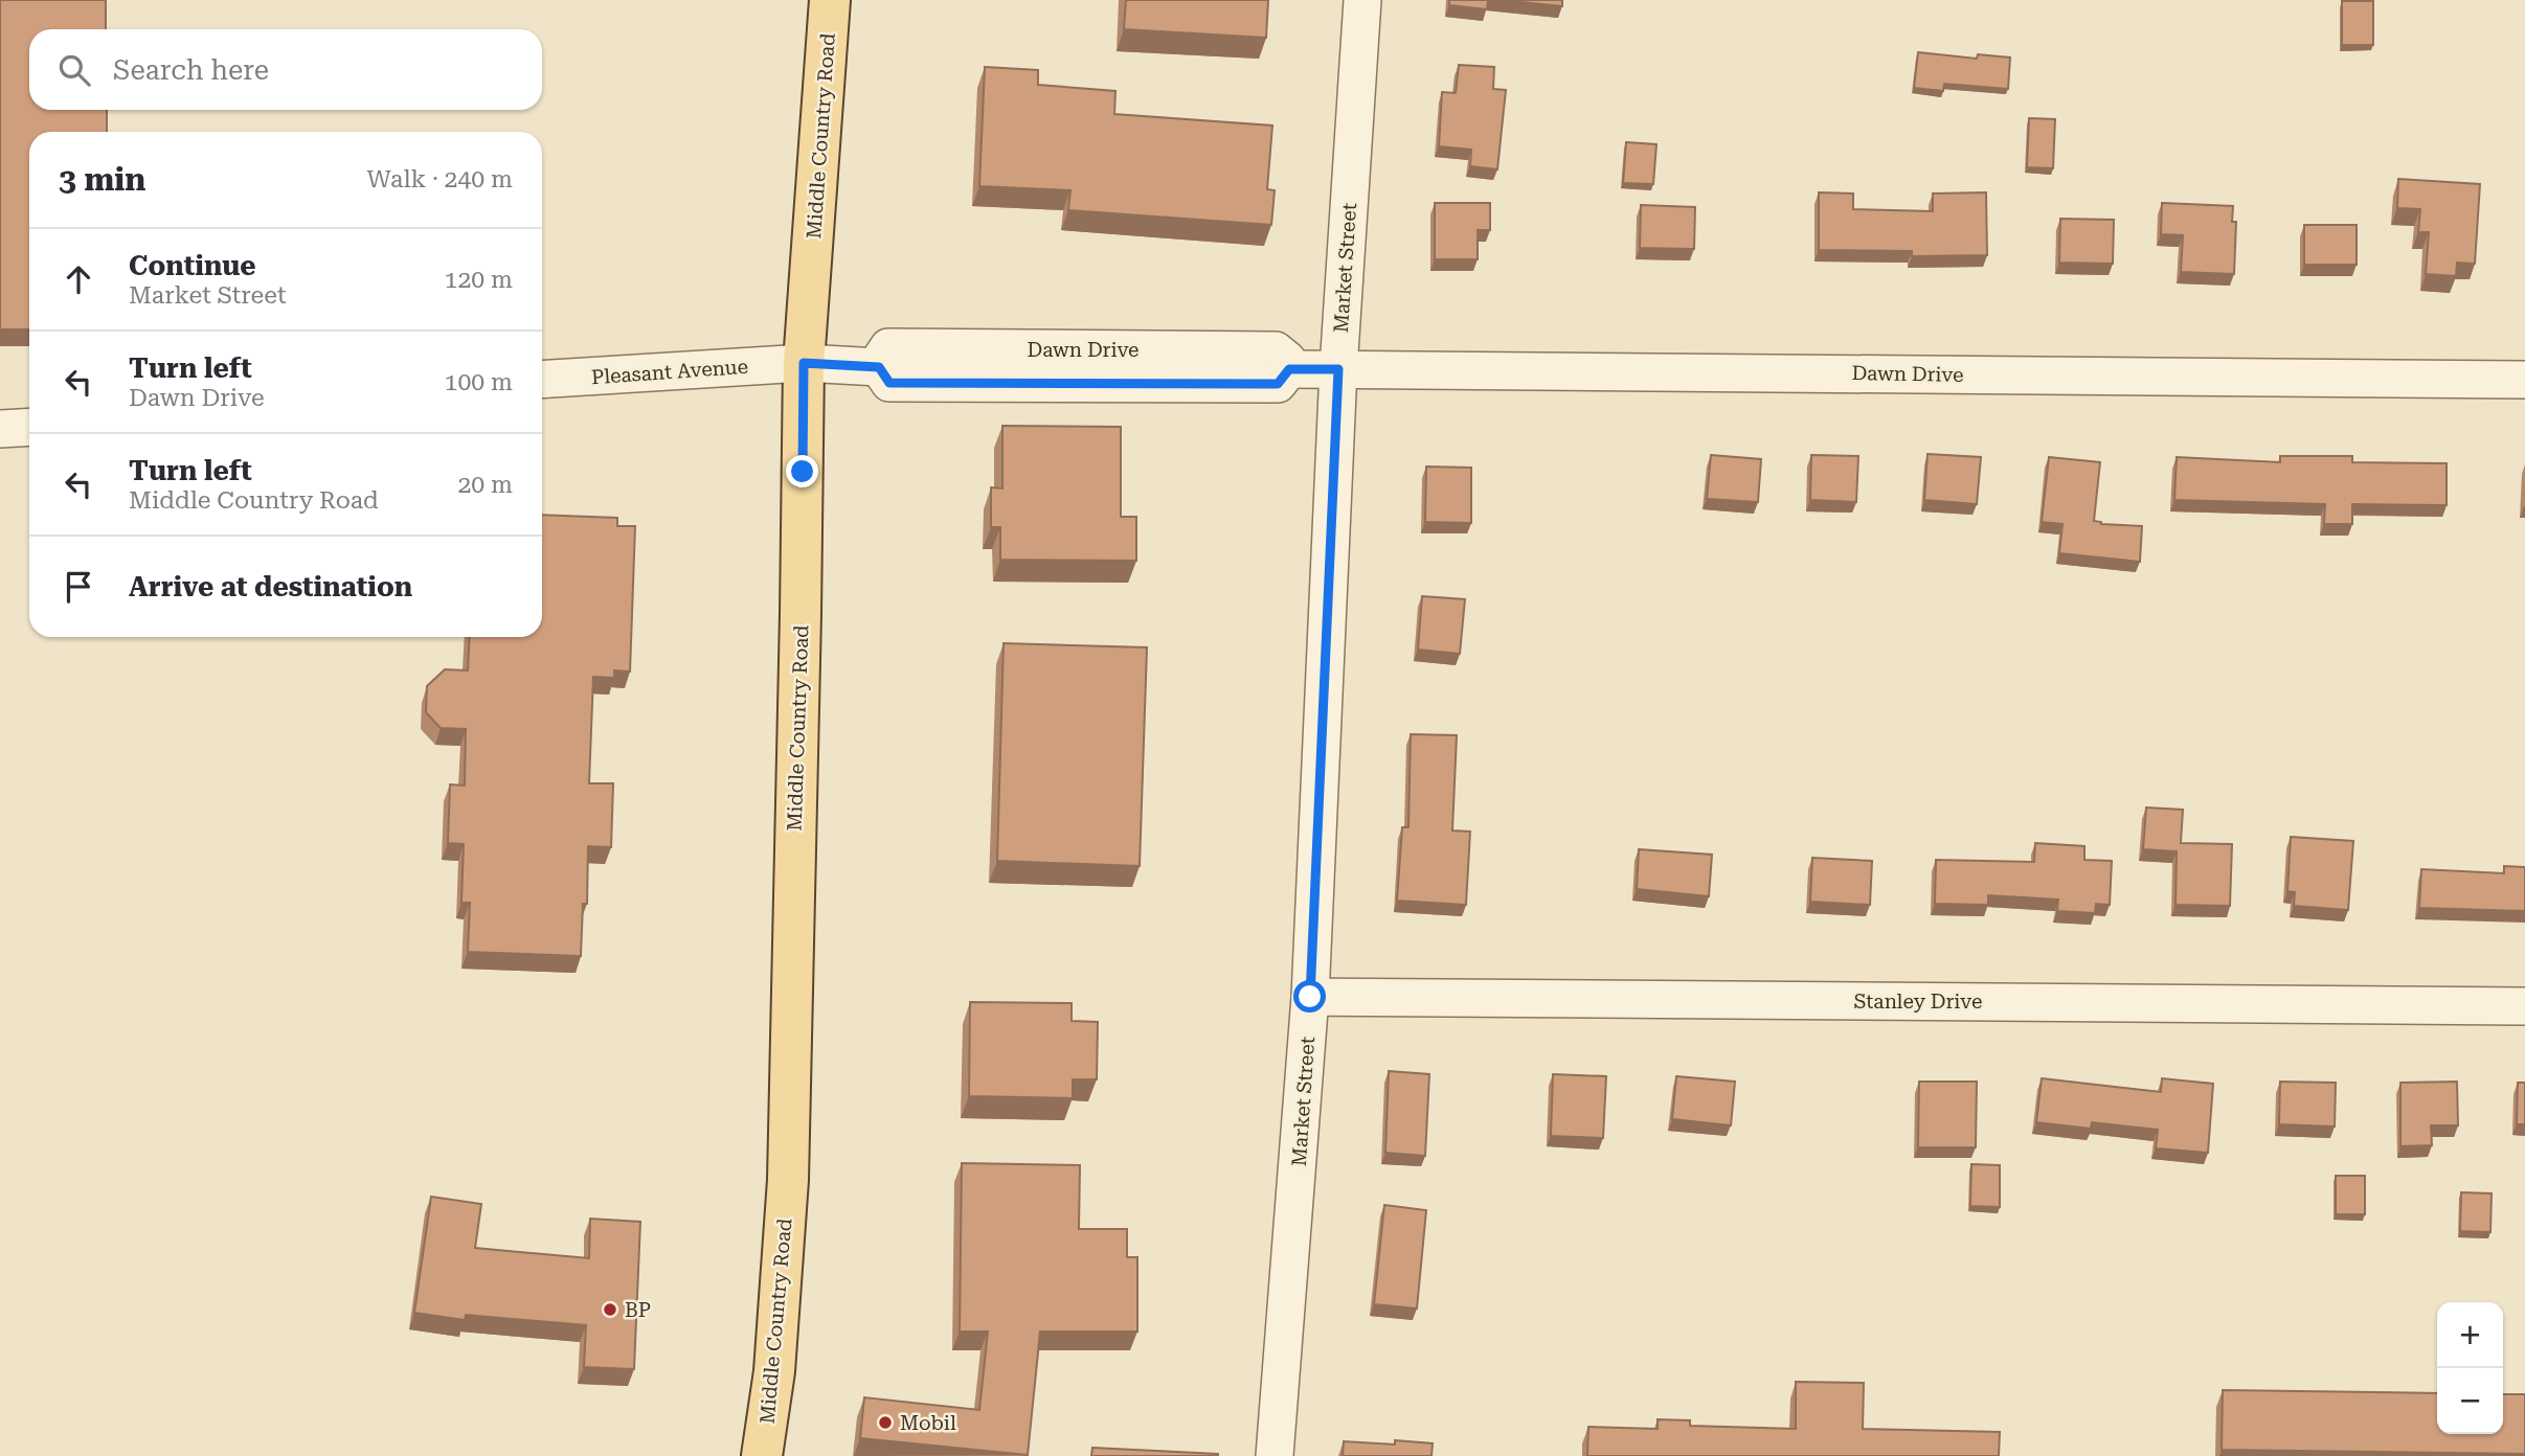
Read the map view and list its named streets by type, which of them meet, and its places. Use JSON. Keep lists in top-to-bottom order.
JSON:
{
  "streets": {
    "main road": ["Middle Country Road"],
    "street": [
      "Market Street",
      "Dawn Drive",
      "Pleasant Avenue",
      "Stanley Drive"
    ]
  },
  "crossings": [
    ["Middle Country Road", "Dawn Drive"],
    ["Middle Country Road", "Pleasant Avenue"],
    ["Market Street", "Dawn Drive"],
    ["Market Street", "Stanley Drive"],
    ["Dawn Drive", "Pleasant Avenue"]
  ],
  "places": ["BP", "Mobil"],
  "page": {
    "search": "Search here",
    "heading": ["3 min", "Walk · 240 m"],
    "list": [
      ["Continue", "Market Street", "120 m"],
      ["Turn left", "Dawn Drive", "100 m"],
      ["Turn left", "Middle Country Road", "20 m"],
      "Arrive at destination"
    ],
    "map_buttons": ["+", "−"]
  }
}
